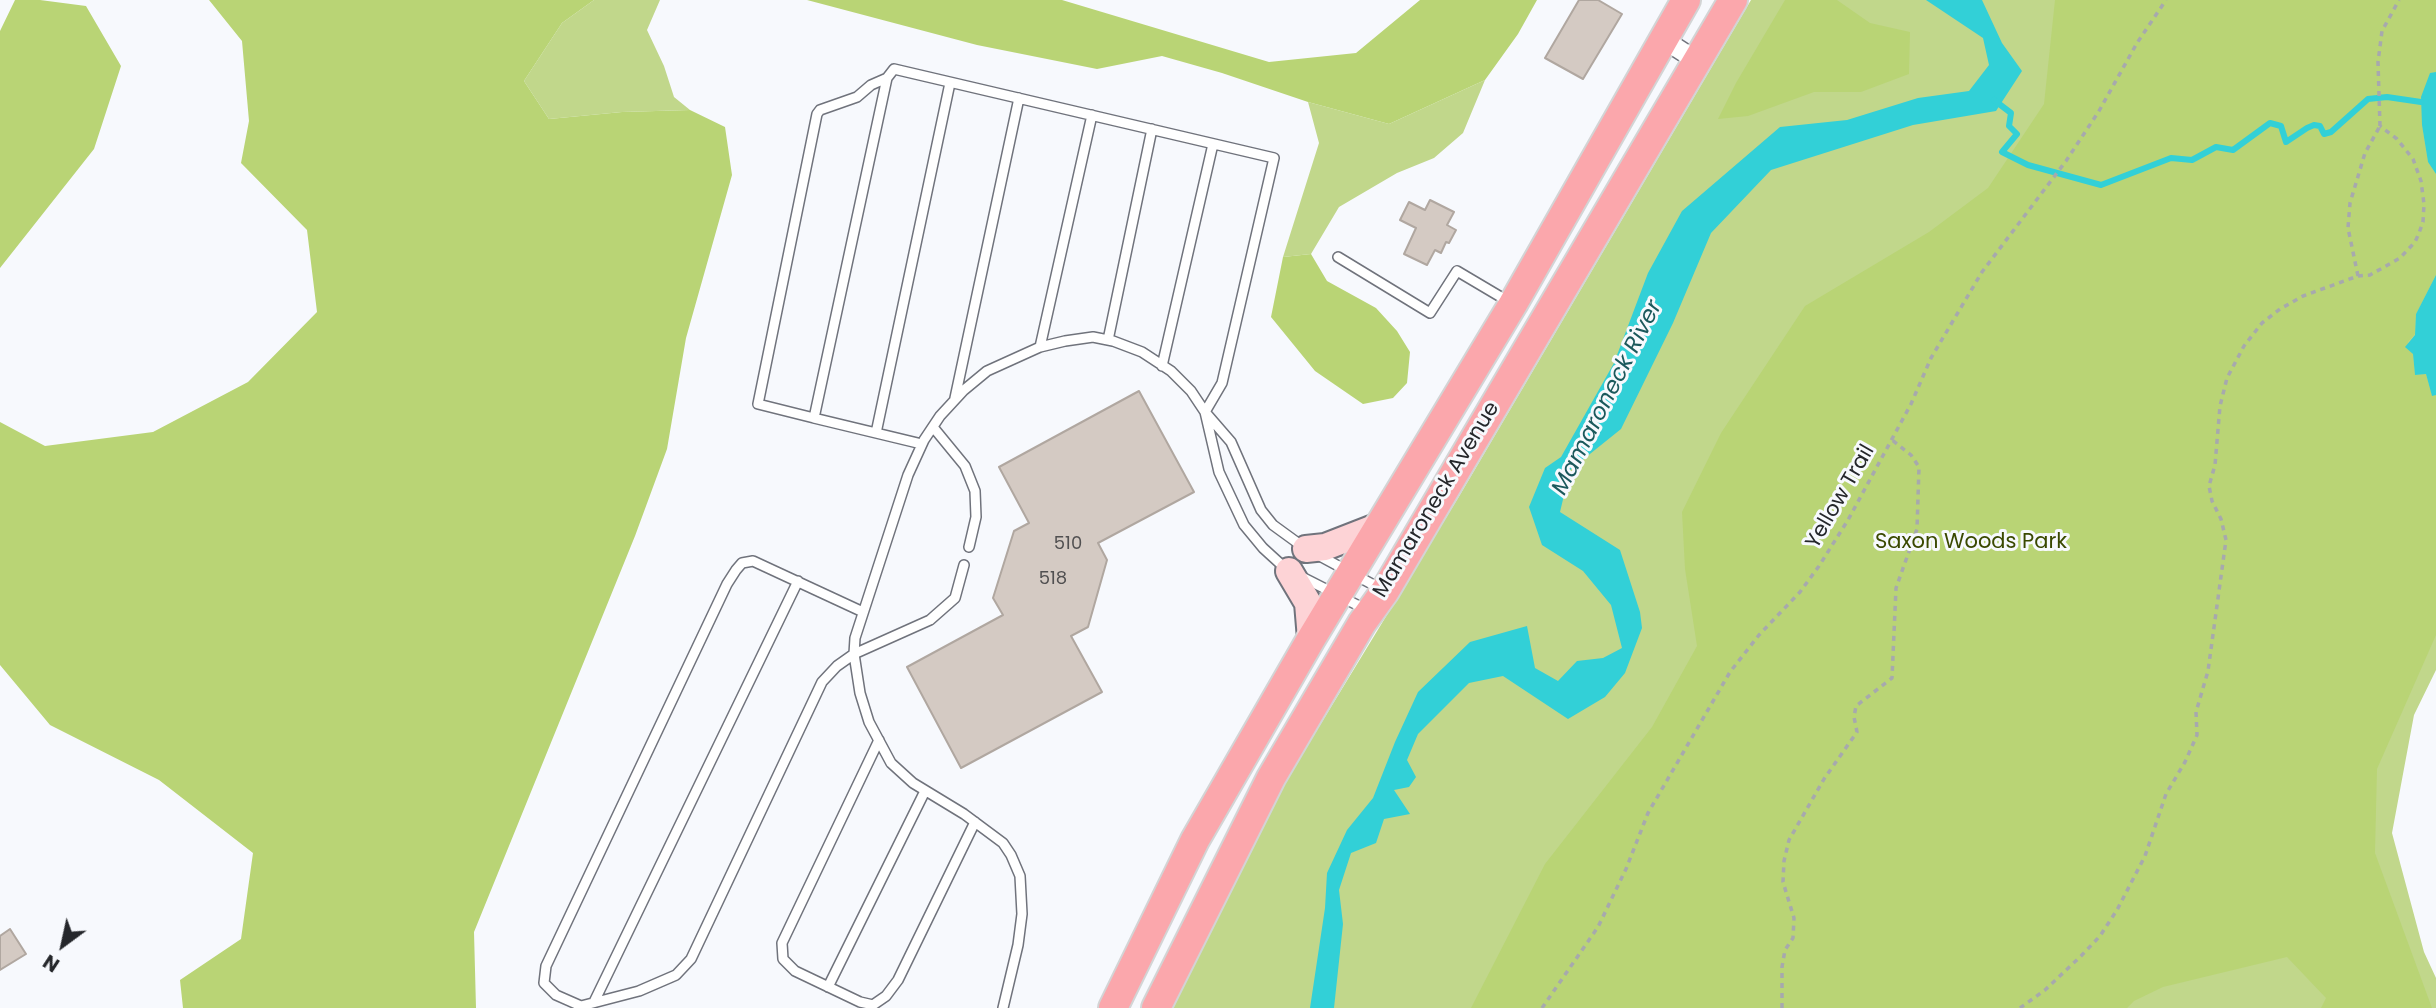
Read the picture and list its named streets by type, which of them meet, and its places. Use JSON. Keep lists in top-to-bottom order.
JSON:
{
  "streets": {
    "main road": ["Mamaroneck Avenue"],
    "path": ["Yellow Trail"]
  },
  "water": ["Mamaroneck River"],
  "parks": ["Saxon Woods Park"],
  "house_numbers": ["510", "518"],
  "north": "bottom left"
}
